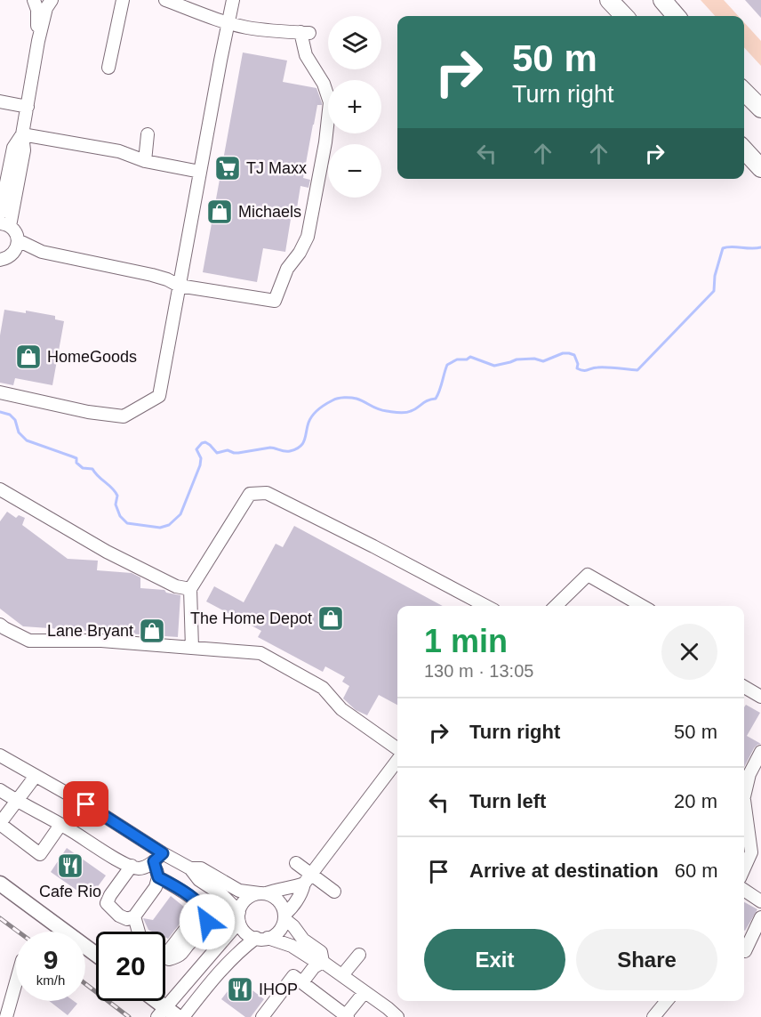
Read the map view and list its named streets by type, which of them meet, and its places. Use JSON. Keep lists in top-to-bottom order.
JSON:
{
  "places": {
    "supermarket": ["TJ Maxx"],
    "shop": [
      "Michaels",
      "HomeGoods",
      "The Home Depot",
      "Lane Bryant"
    ],
    "restaurant": ["Cafe Rio", "IHOP"]
  },
  "page": {
    "map_buttons": ["+", "−"],
    "turn": ["50 m", "Turn right"],
    "heading": ["1 min", "130 m · 13:05"],
    "list": [
      {
        "name": "Turn right",
        "value": "50 m"
      },
      {
        "name": "Turn left",
        "value": "20 m"
      },
      {
        "name": "Arrive at destination",
        "value": "60 m"
      }
    ],
    "buttons": ["Exit", "Share"],
    "speed": "9 km/h",
    "limit": "20"
  }
}
